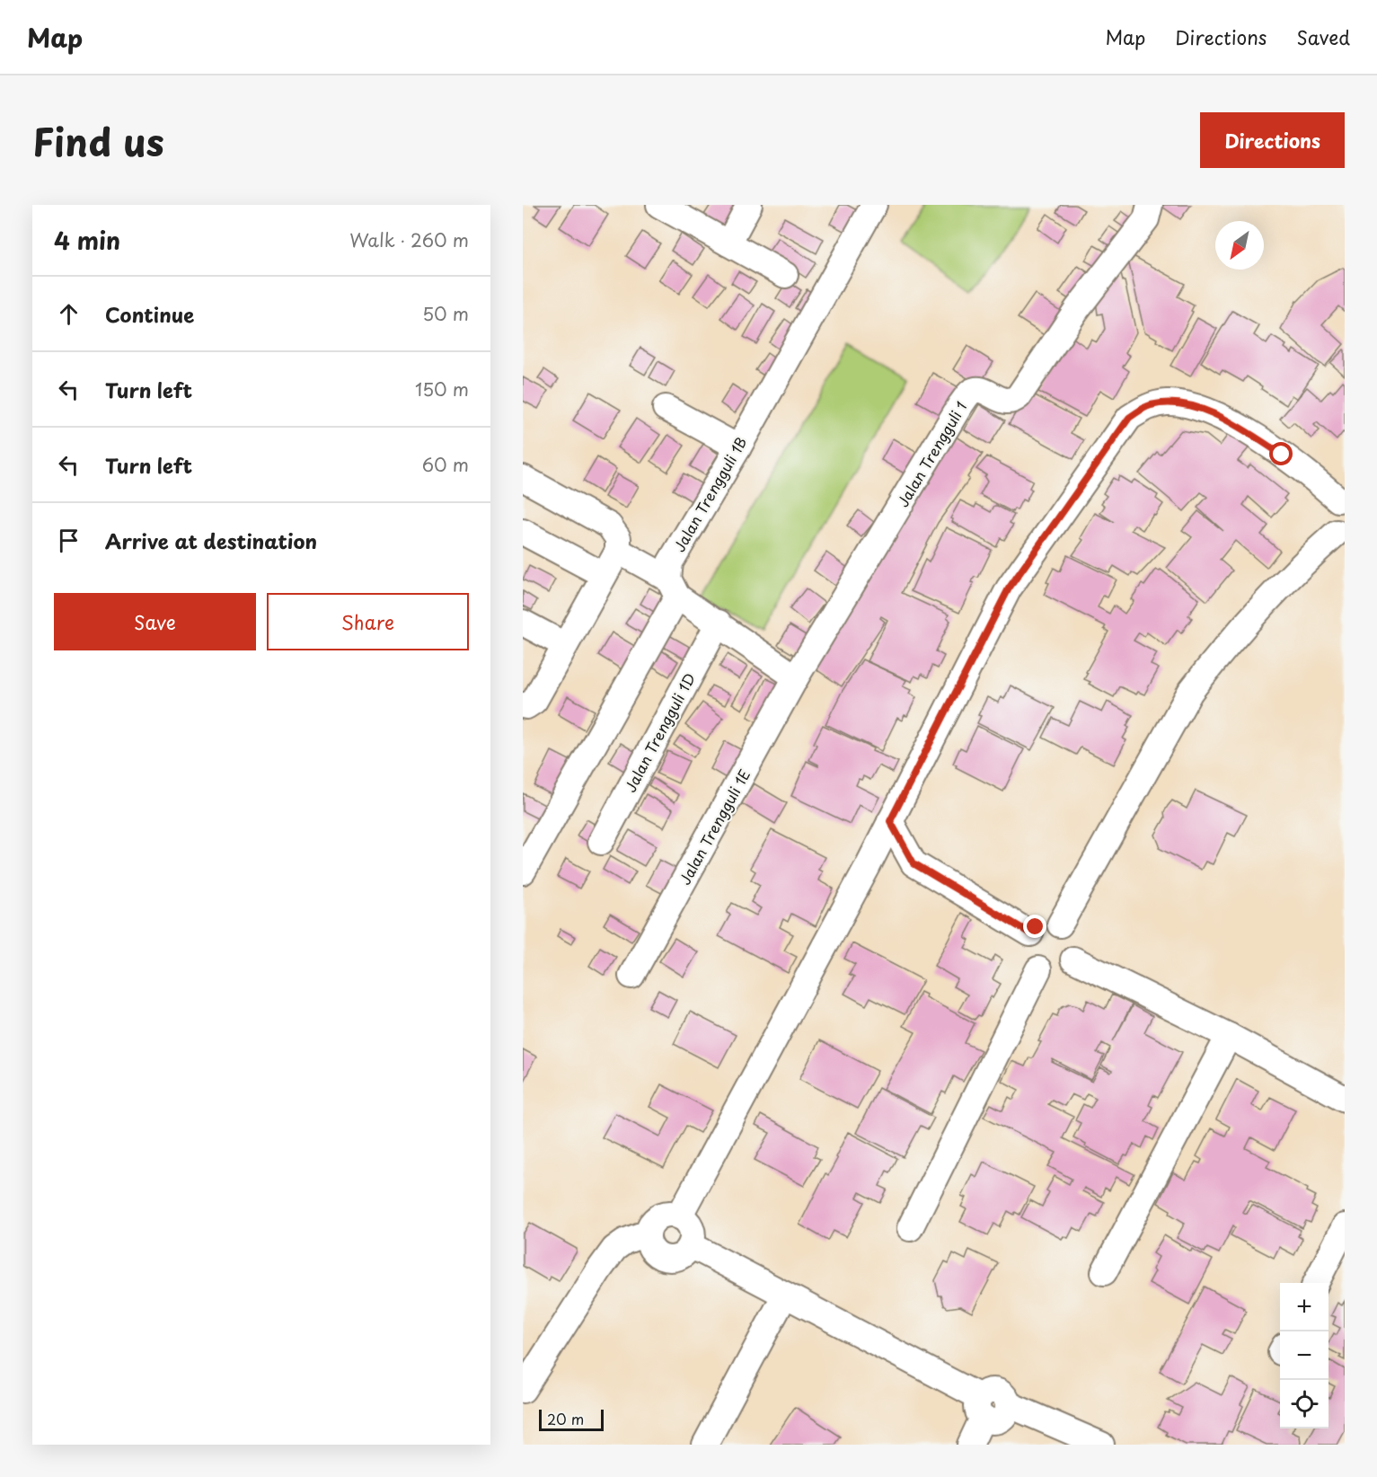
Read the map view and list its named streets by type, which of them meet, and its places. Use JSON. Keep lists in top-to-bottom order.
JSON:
{
  "streets": {
    "street": [
      "Jalan Trengguli 1",
      "Jalan Trengguli 1B",
      "Jalan Trengguli 1D",
      "Jalan Trengguli 1E"
    ]
  },
  "crossings": [
    ["Jalan Trengguli 1", "Jalan Trengguli 1E"]
  ],
  "scale_bar": "20 m",
  "north": "bottom left",
  "page": {
    "header": "Map",
    "nav": ["Map", "Directions", "Saved"],
    "title": "Find us",
    "buttons": [
      "Directions",
      ["Save", "Share"]
    ],
    "heading": ["4 min", "Walk · 260 m"],
    "list": [
      ["Continue", "50 m"],
      ["Turn left", "150 m"],
      ["Turn left", "60 m"],
      "Arrive at destination"
    ],
    "map_buttons": ["+", "−"],
    "scale": "20 m"
  }
}
